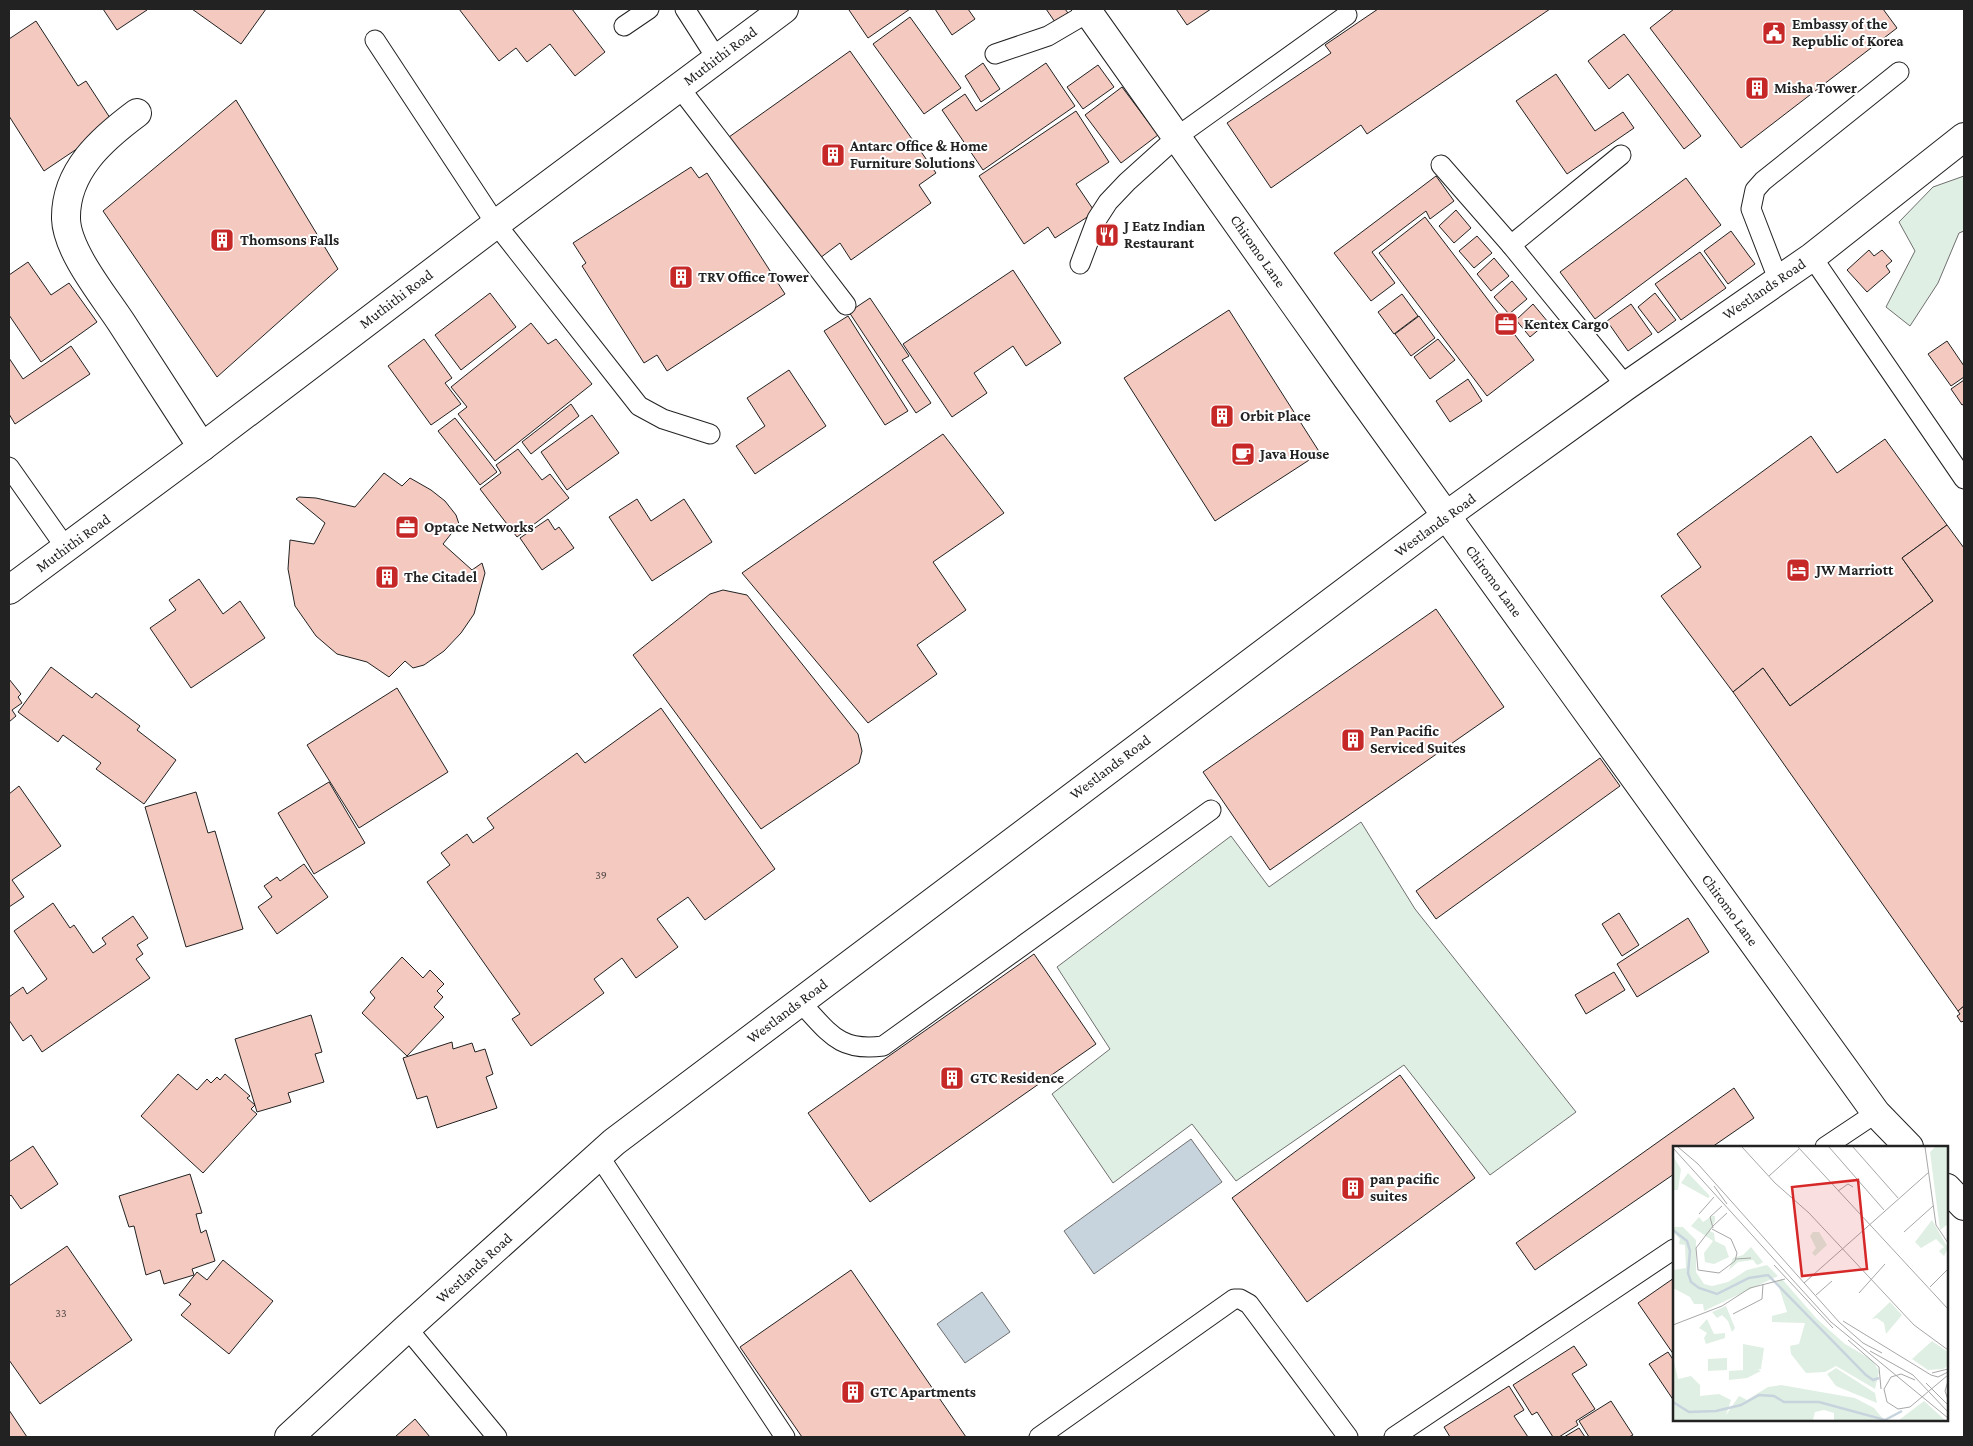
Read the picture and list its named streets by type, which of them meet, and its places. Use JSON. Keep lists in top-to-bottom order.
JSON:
{
  "streets": {
    "street": ["Muthithi Road", "Chiromo Lane", "Westlands Road"]
  },
  "crossings": [
    ["Chiromo Lane", "Westlands Road"]
  ],
  "places": {
    "public building": ["Embassy of the Republic of Korea"],
    "building": [
      "Misha Tower",
      "Antarc Office & Home Furniture Solutions",
      "Thomsons Falls",
      "TRV Office Tower",
      "Orbit Place",
      "The Citadel",
      "Pan Pacific Serviced Suites",
      "GTC Residence",
      "pan pacific suites",
      "GTC Apartments"
    ],
    "restaurant": ["J Eatz Indian Restaurant"],
    "office": ["Kentex Cargo", "Optace Networks"],
    "cafe": ["Java House"],
    "hotel": ["JW Marriott"]
  },
  "house_numbers": ["39", "33"]
}
